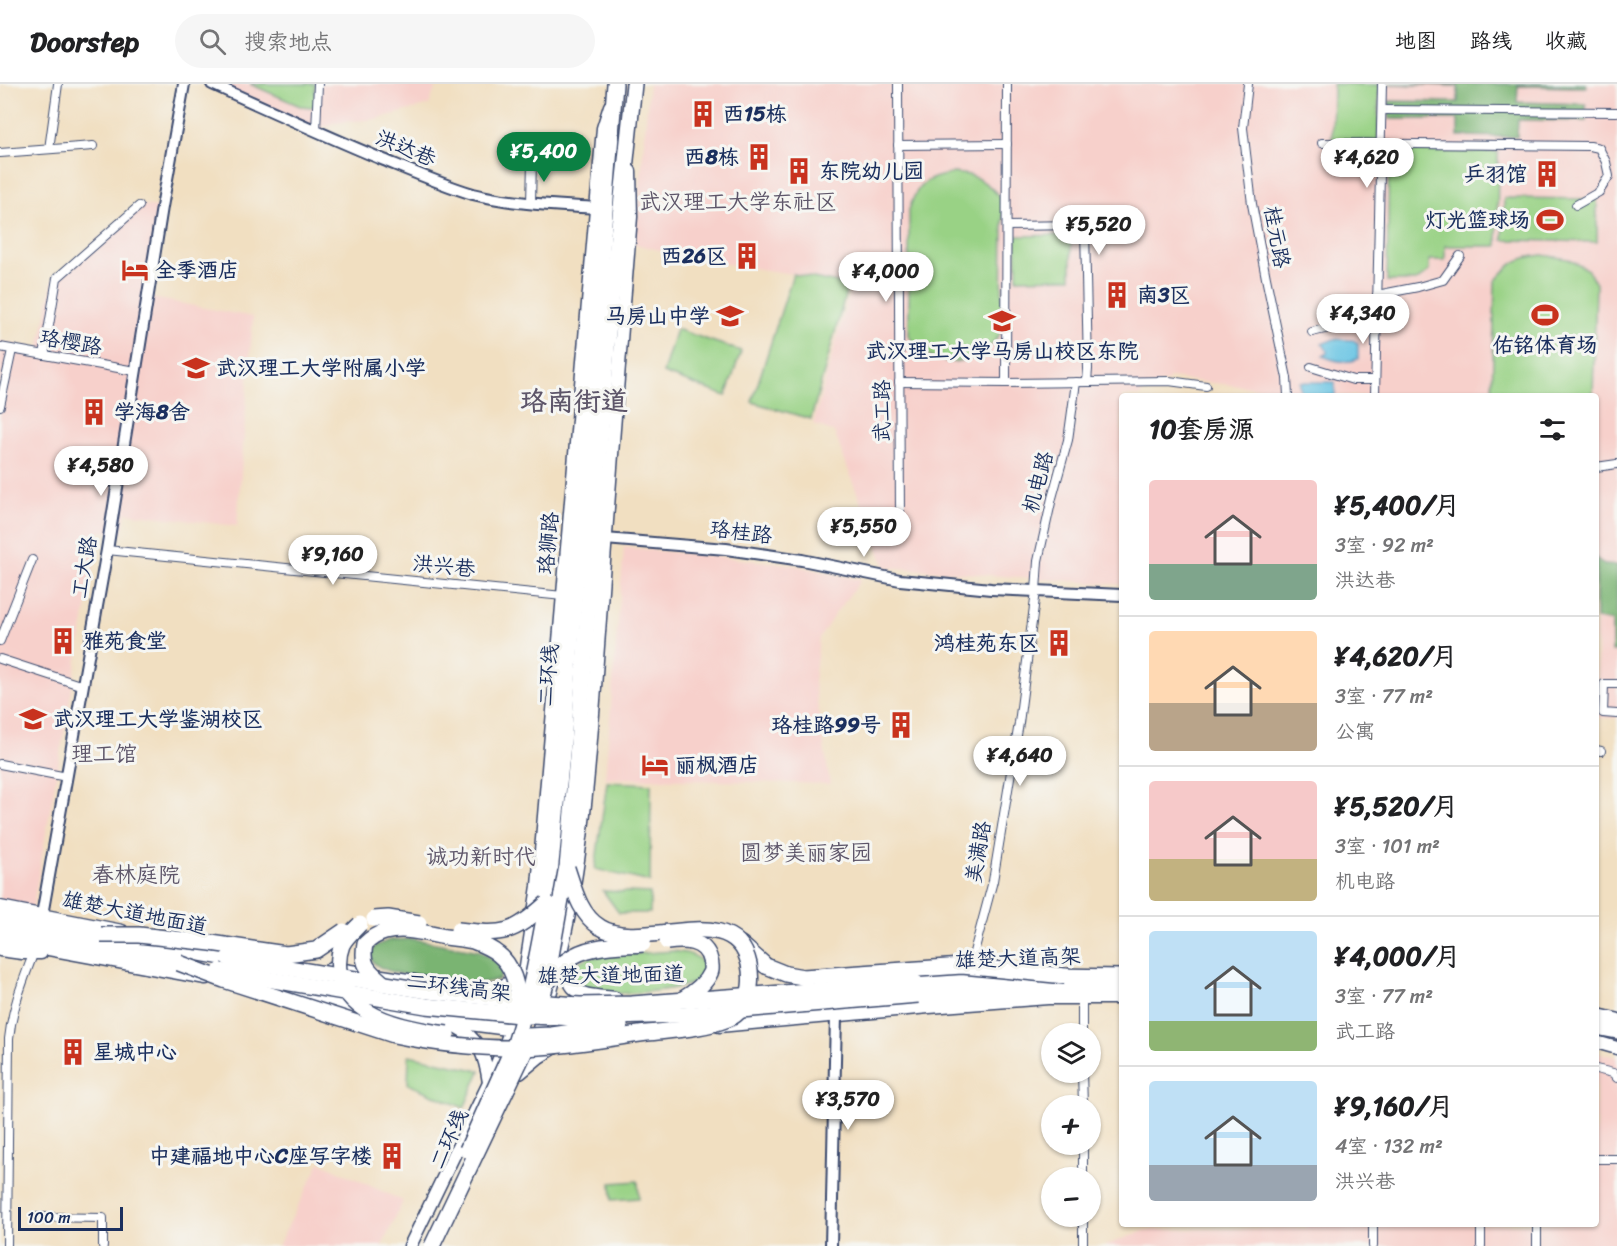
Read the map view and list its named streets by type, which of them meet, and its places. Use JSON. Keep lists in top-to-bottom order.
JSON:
{
  "streets": {
    "highway": ["二环线", "雄楚大道高架", "二环线高架"],
    "main road": ["珞狮路", "雄楚大道地面道"],
    "street": [
      "洪达巷",
      "桂元路",
      "珞樱路",
      "武工路",
      "机电路",
      "珞桂路",
      "洪兴巷",
      "工大路",
      "美满路"
    ]
  },
  "crossings": [
    ["洪达巷", "珞狮路"],
    ["珞樱路", "工大路"],
    ["机电路", "珞桂路"],
    ["机电路", "美满路"],
    ["珞桂路", "美满路"],
    ["珞狮路", "洪兴巷"],
    ["珞狮路", "二环线"],
    ["珞狮路", "雄楚大道地面道"],
    ["洪兴巷", "工大路"],
    ["工大路", "雄楚大道地面道"],
    ["美满路", "雄楚大道地面道"],
    ["雄楚大道高架", "二环线高架"]
  ],
  "districts": [
    "武汉理工大学东社区",
    "珞南街道",
    "理工馆",
    "圆梦美丽家园",
    "诚功新时代",
    "春林庭院"
  ],
  "places": {
    "building": [
      "西15栋",
      "西8栋",
      "东院幼儿园",
      "乒羽馆",
      "西26区",
      "南3区",
      "学海8舍",
      "雅苑食堂",
      "鸿桂苑东区",
      "珞桂路99号",
      "星城中心",
      "中建福地中心C座写字楼"
    ],
    "sports": ["灯光篮球场", "佑铭体育场"],
    "hotel": ["全季酒店", "丽枫酒店"],
    "school or university": [
      "马房山中学",
      "武汉理工大学马房山校区东院",
      "武汉理工大学附属小学",
      "武汉理工大学鉴湖校区"
    ]
  },
  "scale_bar": "100 m",
  "page": {
    "header": "Doorstep",
    "search": "搜索地点",
    "nav": ["地图", "路线", "收藏"],
    "price": [
      "¥5,400",
      "¥4,620",
      "¥5,520",
      "¥4,000",
      "¥4,340",
      "¥4,580",
      "¥5,550",
      "¥9,160",
      "¥4,640",
      "¥3,570"
    ],
    "heading": "10套房源",
    "list": [
      {
        "name": "¥5,400/月",
        "note": "3室 · 92 m² · 洪达巷"
      },
      {
        "name": "¥4,620/月",
        "note": "3室 · 77 m² · 公寓"
      },
      {
        "name": "¥5,520/月",
        "note": "3室 · 101 m² · 机电路"
      },
      {
        "name": "¥4,000/月",
        "note": "3室 · 77 m² · 武工路"
      },
      {
        "name": "¥9,160/月",
        "note": "4室 · 132 m² · 洪兴巷"
      }
    ],
    "map_buttons": ["+", "−"],
    "scale": "100 m"
  }
}
